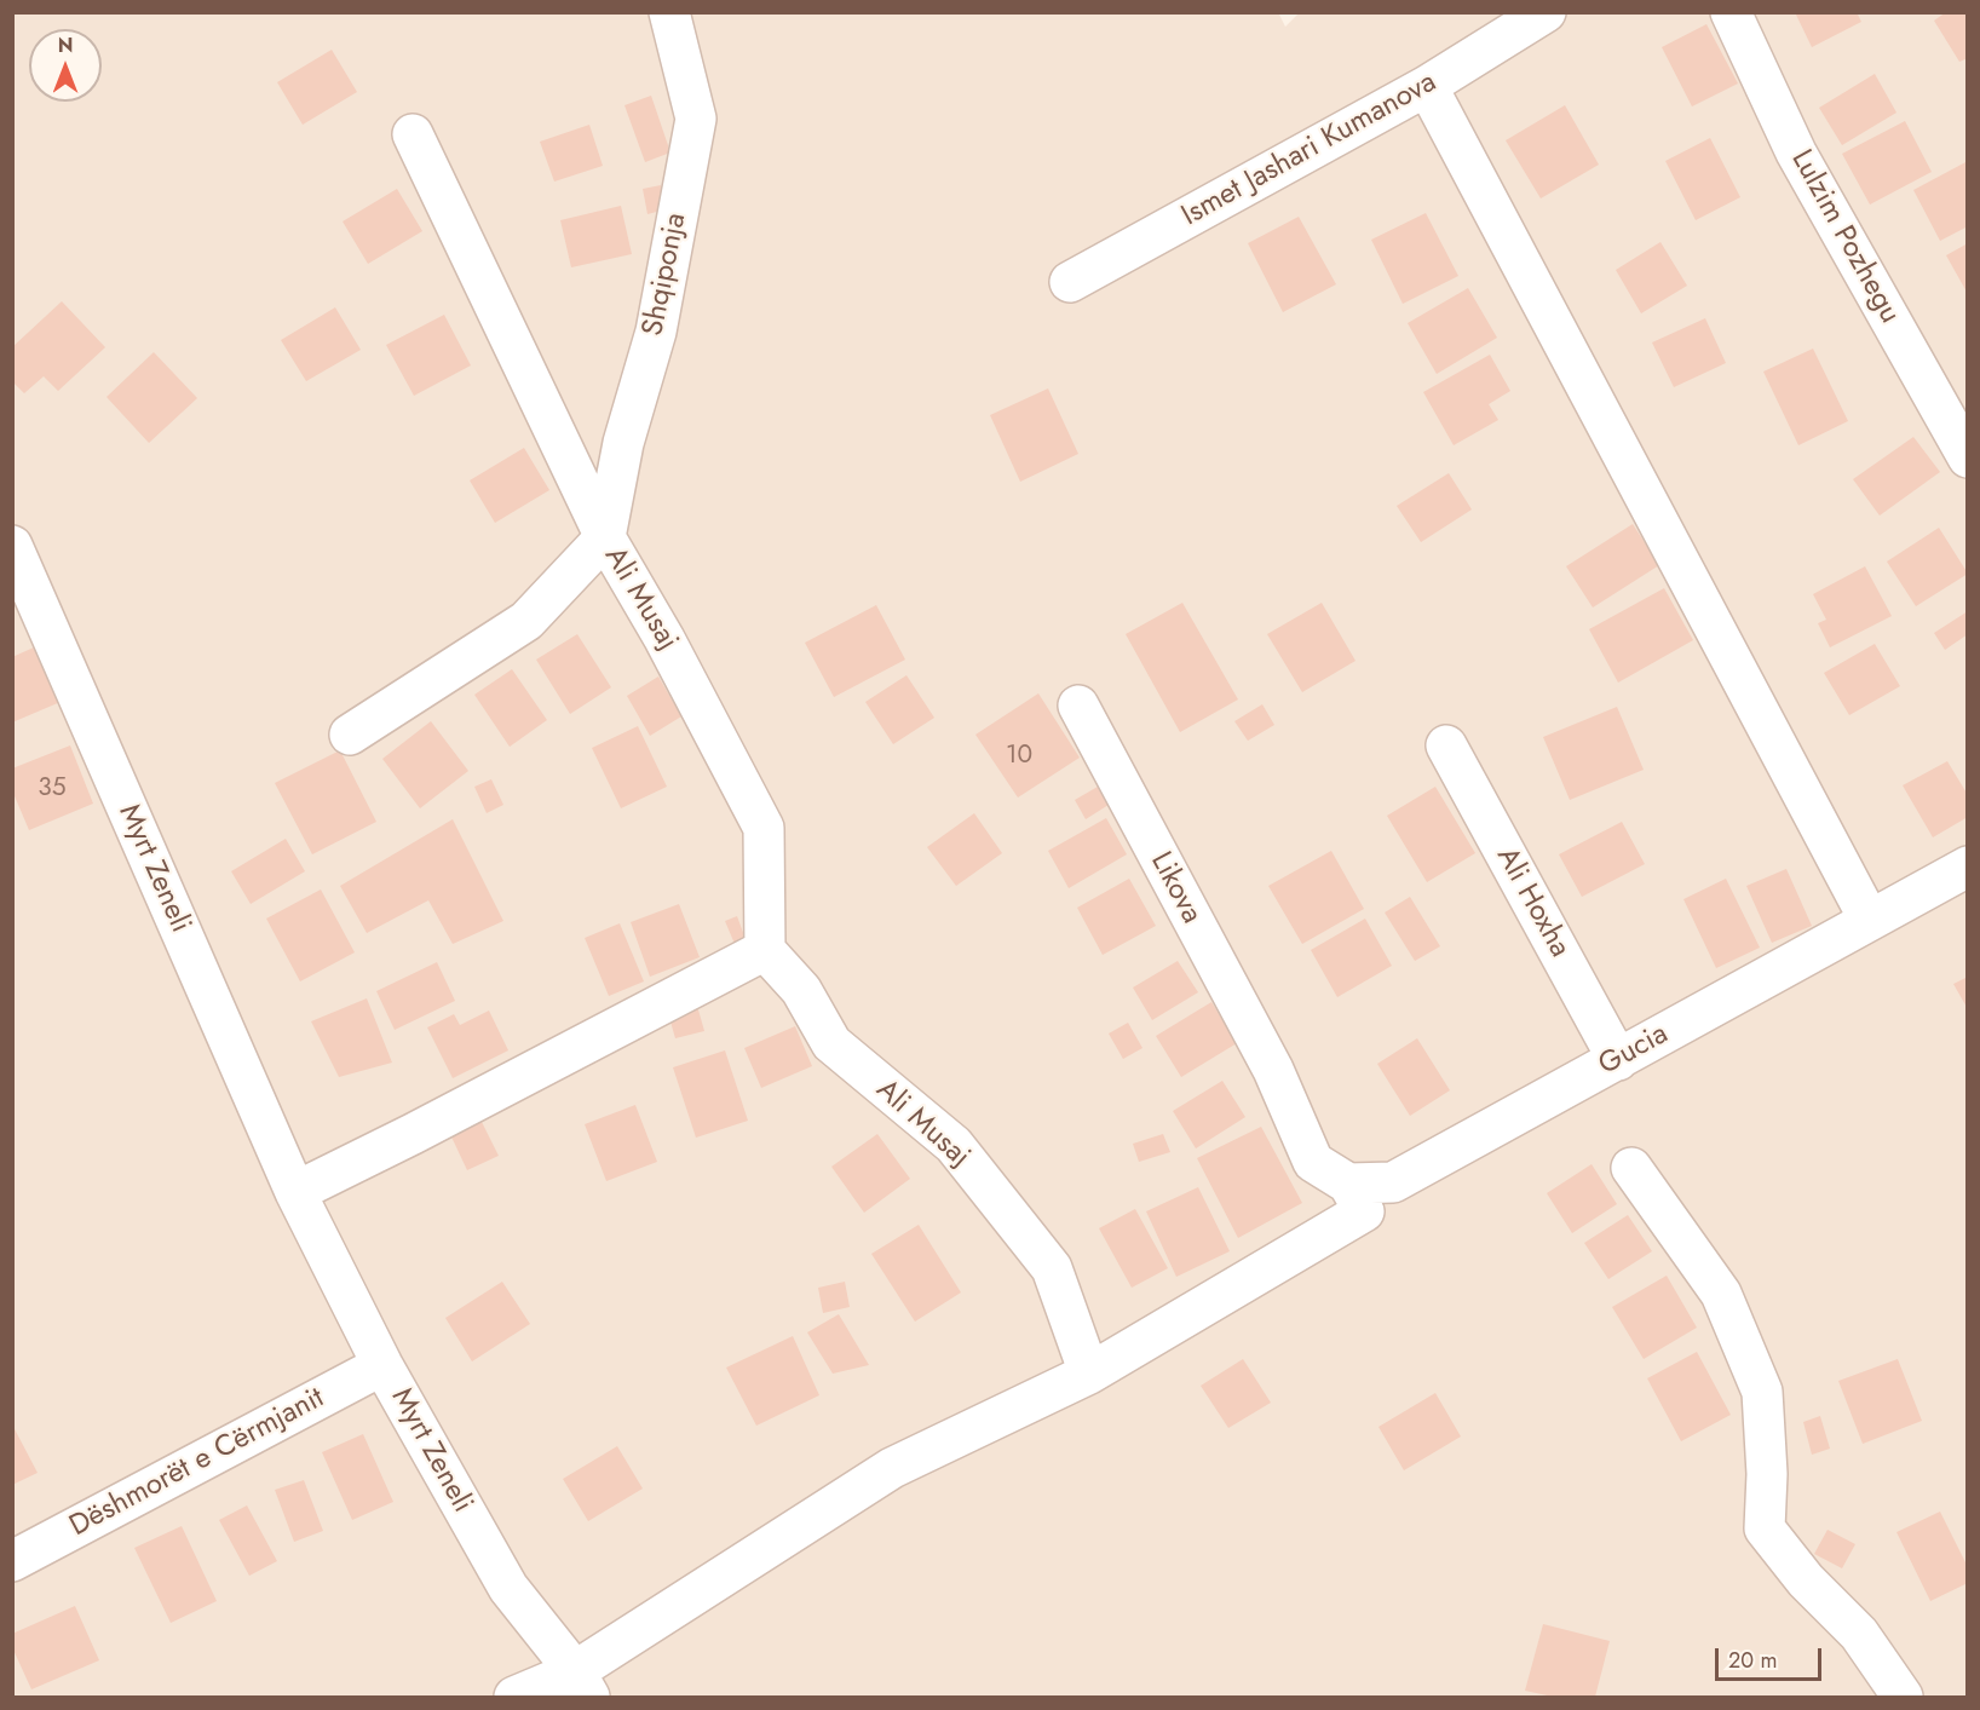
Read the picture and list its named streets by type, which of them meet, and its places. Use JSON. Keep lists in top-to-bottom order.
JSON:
{
  "streets": {
    "street": [
      "Ismet Jashari Kumanova",
      "Lulzim Pozhegu",
      "Shqiponja",
      "Ali Musaj",
      "Myrt Zeneli",
      "Likova",
      "Ali Hoxha",
      "Gucia",
      "Dëshmorët e Cërmjanit"
    ]
  },
  "crossings": [
    ["Shqiponja", "Ali Musaj"],
    ["Myrt Zeneli", "Dëshmorët e Cërmjanit"],
    ["Likova", "Gucia"],
    ["Ali Hoxha", "Gucia"]
  ],
  "house_numbers": ["10", "35"],
  "scale_bar": "20 m",
  "north": "top"
}
